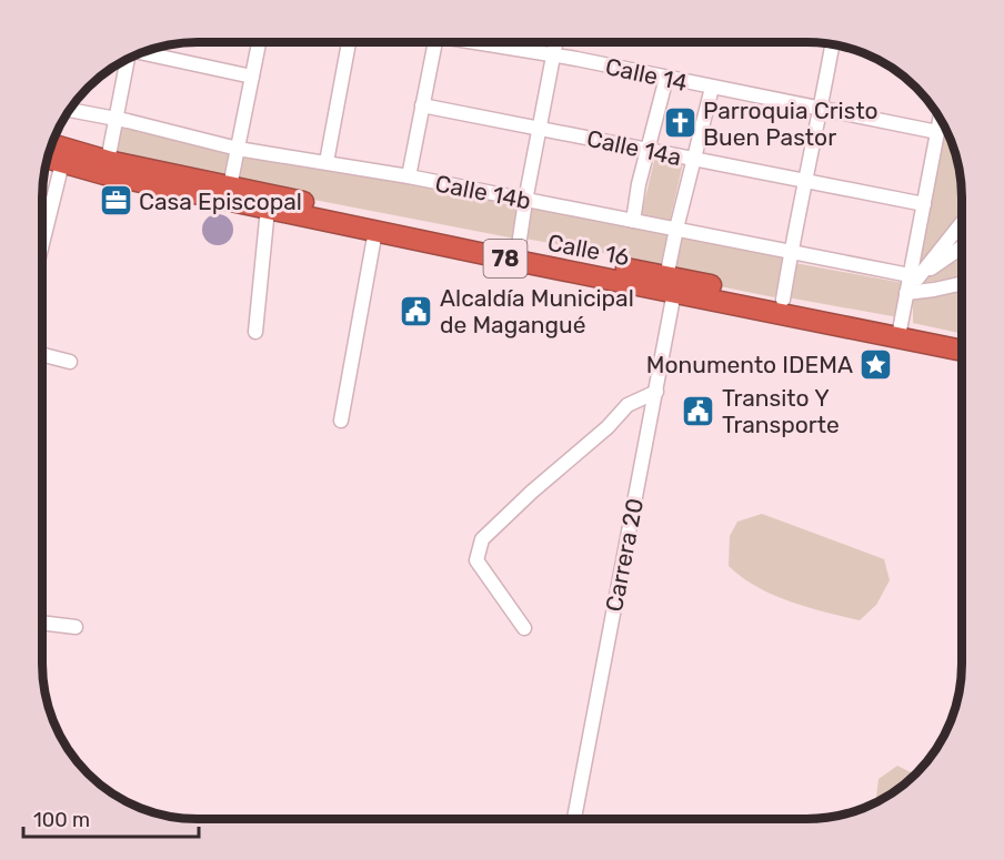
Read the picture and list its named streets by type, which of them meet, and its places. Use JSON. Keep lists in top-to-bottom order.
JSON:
{
  "streets": {
    "highway": ["Calle 16", "78"],
    "street": [
      "Calle 14",
      "Calle 14a",
      "Calle 14b",
      "Carrera 20"
    ]
  },
  "crossings": [
    ["Calle 14", "Carrera 20"],
    ["Calle 14a", "Carrera 20"],
    ["Calle 14b", "Carrera 20"],
    ["Calle 16", "Carrera 20"]
  ],
  "places": {
    "church": ["Parroquia Cristo Buen Pastor"],
    "office": ["Casa Episcopal"],
    "public building": ["Alcaldía Municipal de Magangué", "Transito Y Transporte"],
    "place": ["Monumento IDEMA"]
  },
  "scale_bar": "100 m"
}
